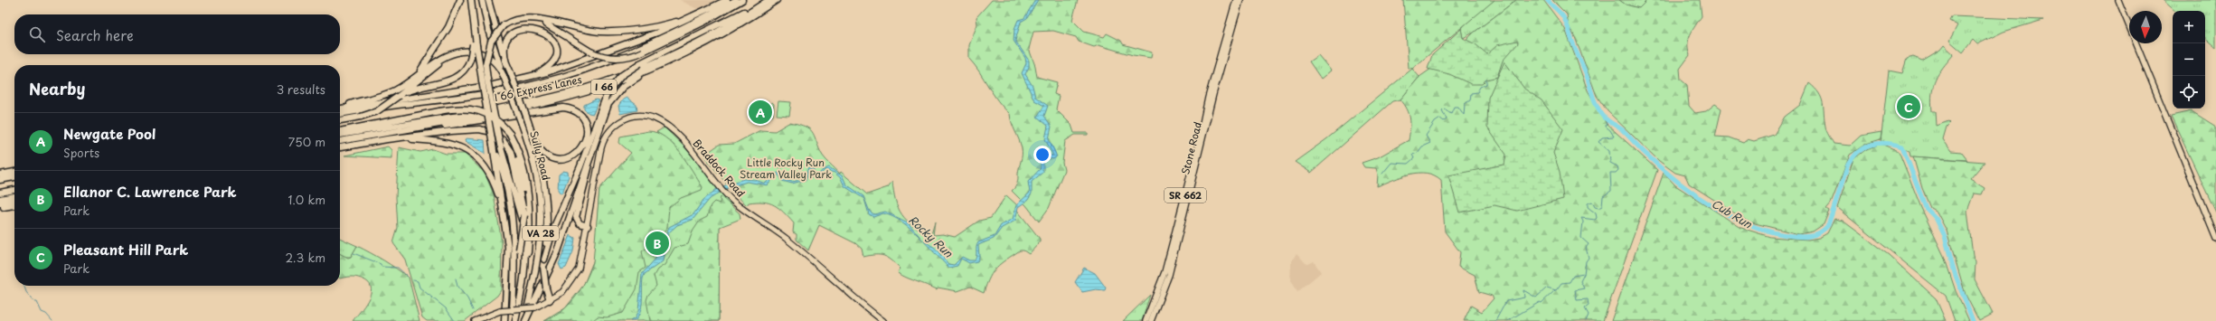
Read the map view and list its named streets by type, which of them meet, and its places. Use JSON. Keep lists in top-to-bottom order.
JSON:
{
  "streets": {
    "highway": [
      "I 66",
      "I 66 Express Lanes",
      "Sully Road",
      "VA 28"
    ],
    "main road": ["Stone Road", "Braddock Road", "SR 662"]
  },
  "water": ["Cub Run", "Rocky Run"],
  "parks": ["Little Rocky Run Stream Valley Park"],
  "north": "bottom",
  "page": {
    "map_buttons": ["+", "−"],
    "search": "Search here",
    "heading": ["Nearby", "3 results"],
    "pins": ["C", "A", "B"],
    "list": [
      {
        "mark": "A",
        "name": "Newgate Pool",
        "note": "Sports",
        "value": "750 m"
      },
      {
        "mark": "B",
        "name": "Ellanor C. Lawrence Park",
        "note": "Park",
        "value": "1.0 km"
      },
      {
        "mark": "C",
        "name": "Pleasant Hill Park",
        "note": "Park",
        "value": "2.3 km"
      }
    ]
  }
}
